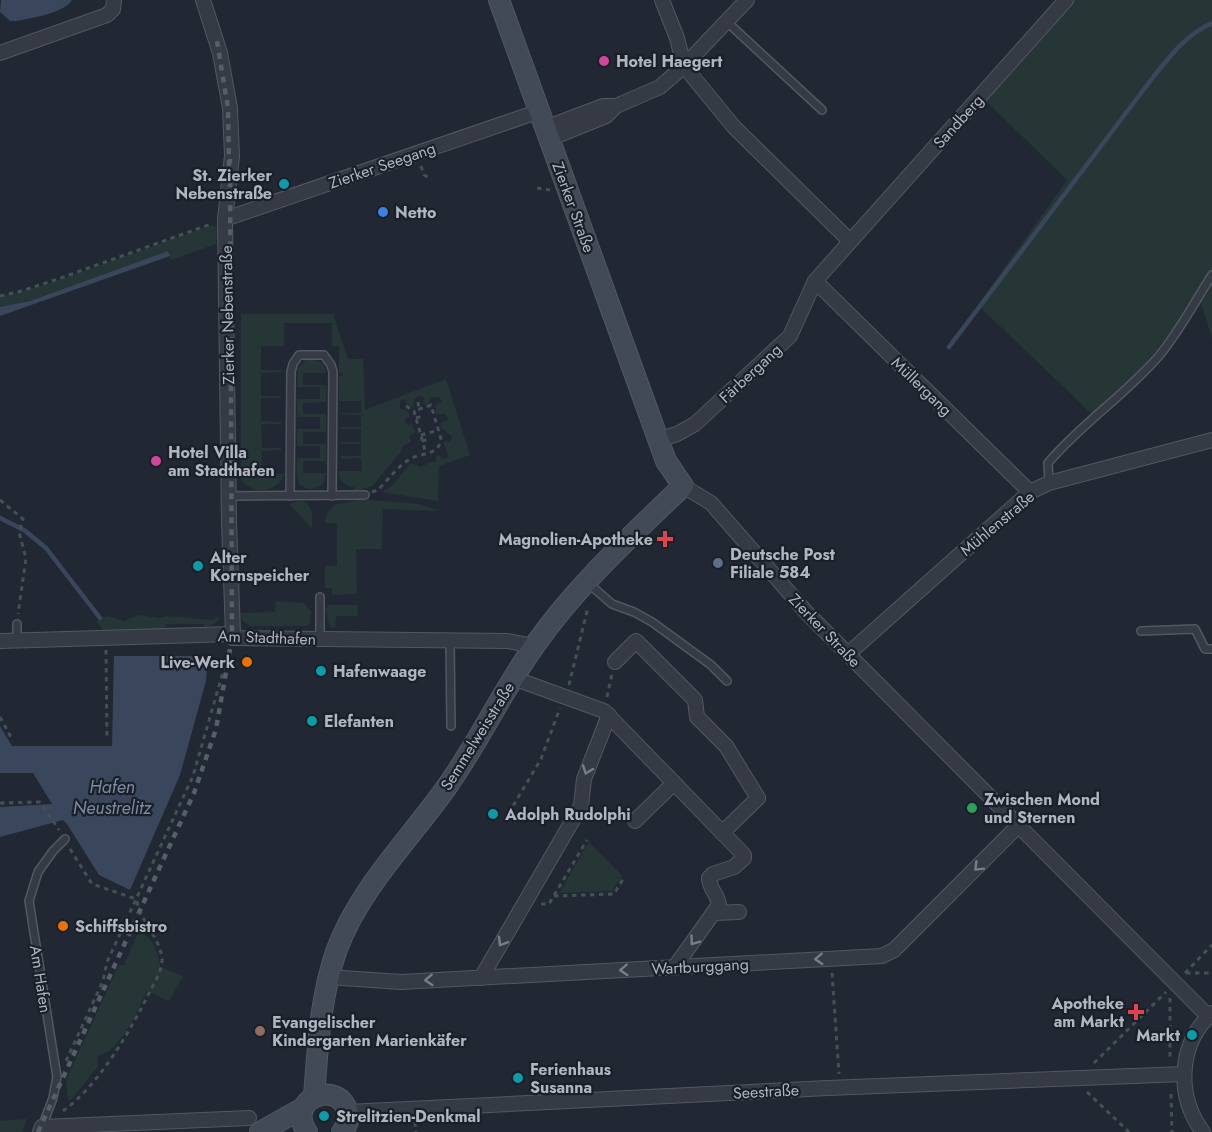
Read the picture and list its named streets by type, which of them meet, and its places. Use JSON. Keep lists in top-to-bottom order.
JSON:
{
  "streets": {
    "main road": ["Zierker Straße", "Semmelweisstraße"],
    "street": [
      "Sandberg",
      "Zierker Seegang",
      "Zierker Nebenstraße",
      "Färbergang",
      "Müllergang",
      "Mühlenstraße",
      "Am Stadthafen",
      "Wartburggang",
      "Seestraße"
    ],
    "lane": ["Am Hafen"]
  },
  "crossings": [
    ["Sandberg", "Färbergang"],
    ["Sandberg", "Müllergang"],
    ["Zierker Seegang", "Zierker Straße"],
    ["Zierker Seegang", "Zierker Nebenstraße"],
    ["Zierker Straße", "Färbergang"],
    ["Zierker Straße", "Mühlenstraße"],
    ["Zierker Straße", "Semmelweisstraße"],
    ["Zierker Straße", "Wartburggang"],
    ["Zierker Nebenstraße", "Am Stadthafen"],
    ["Färbergang", "Müllergang"],
    ["Müllergang", "Mühlenstraße"],
    ["Am Stadthafen", "Semmelweisstraße"],
    ["Semmelweisstraße", "Wartburggang"],
    ["Semmelweisstraße", "Seestraße"]
  ],
  "one_way": ["Wartburggang"],
  "water": ["Hafen Neustrelitz"],
  "places": {
    "other": [
      "Hotel Haegert",
      "St. Zierker Nebenstraße",
      "Netto",
      "Hotel Villa am Stadthafen",
      "Deutsche Post Filiale 584",
      "Alter Kornspeicher",
      "Live-Werk",
      "Hafenwaage",
      "Elefanten",
      "Zwischen Mond und Sternen",
      "Adolph Rudolphi",
      "Schiffsbistro",
      "Evangelischer Kindergarten Marienkäfer",
      "Markt",
      "Ferienhaus Susanna",
      "Strelitzien-Denkmal"
    ],
    "health": ["Magnolien-Apotheke", "Apotheke am Markt"]
  }
}
